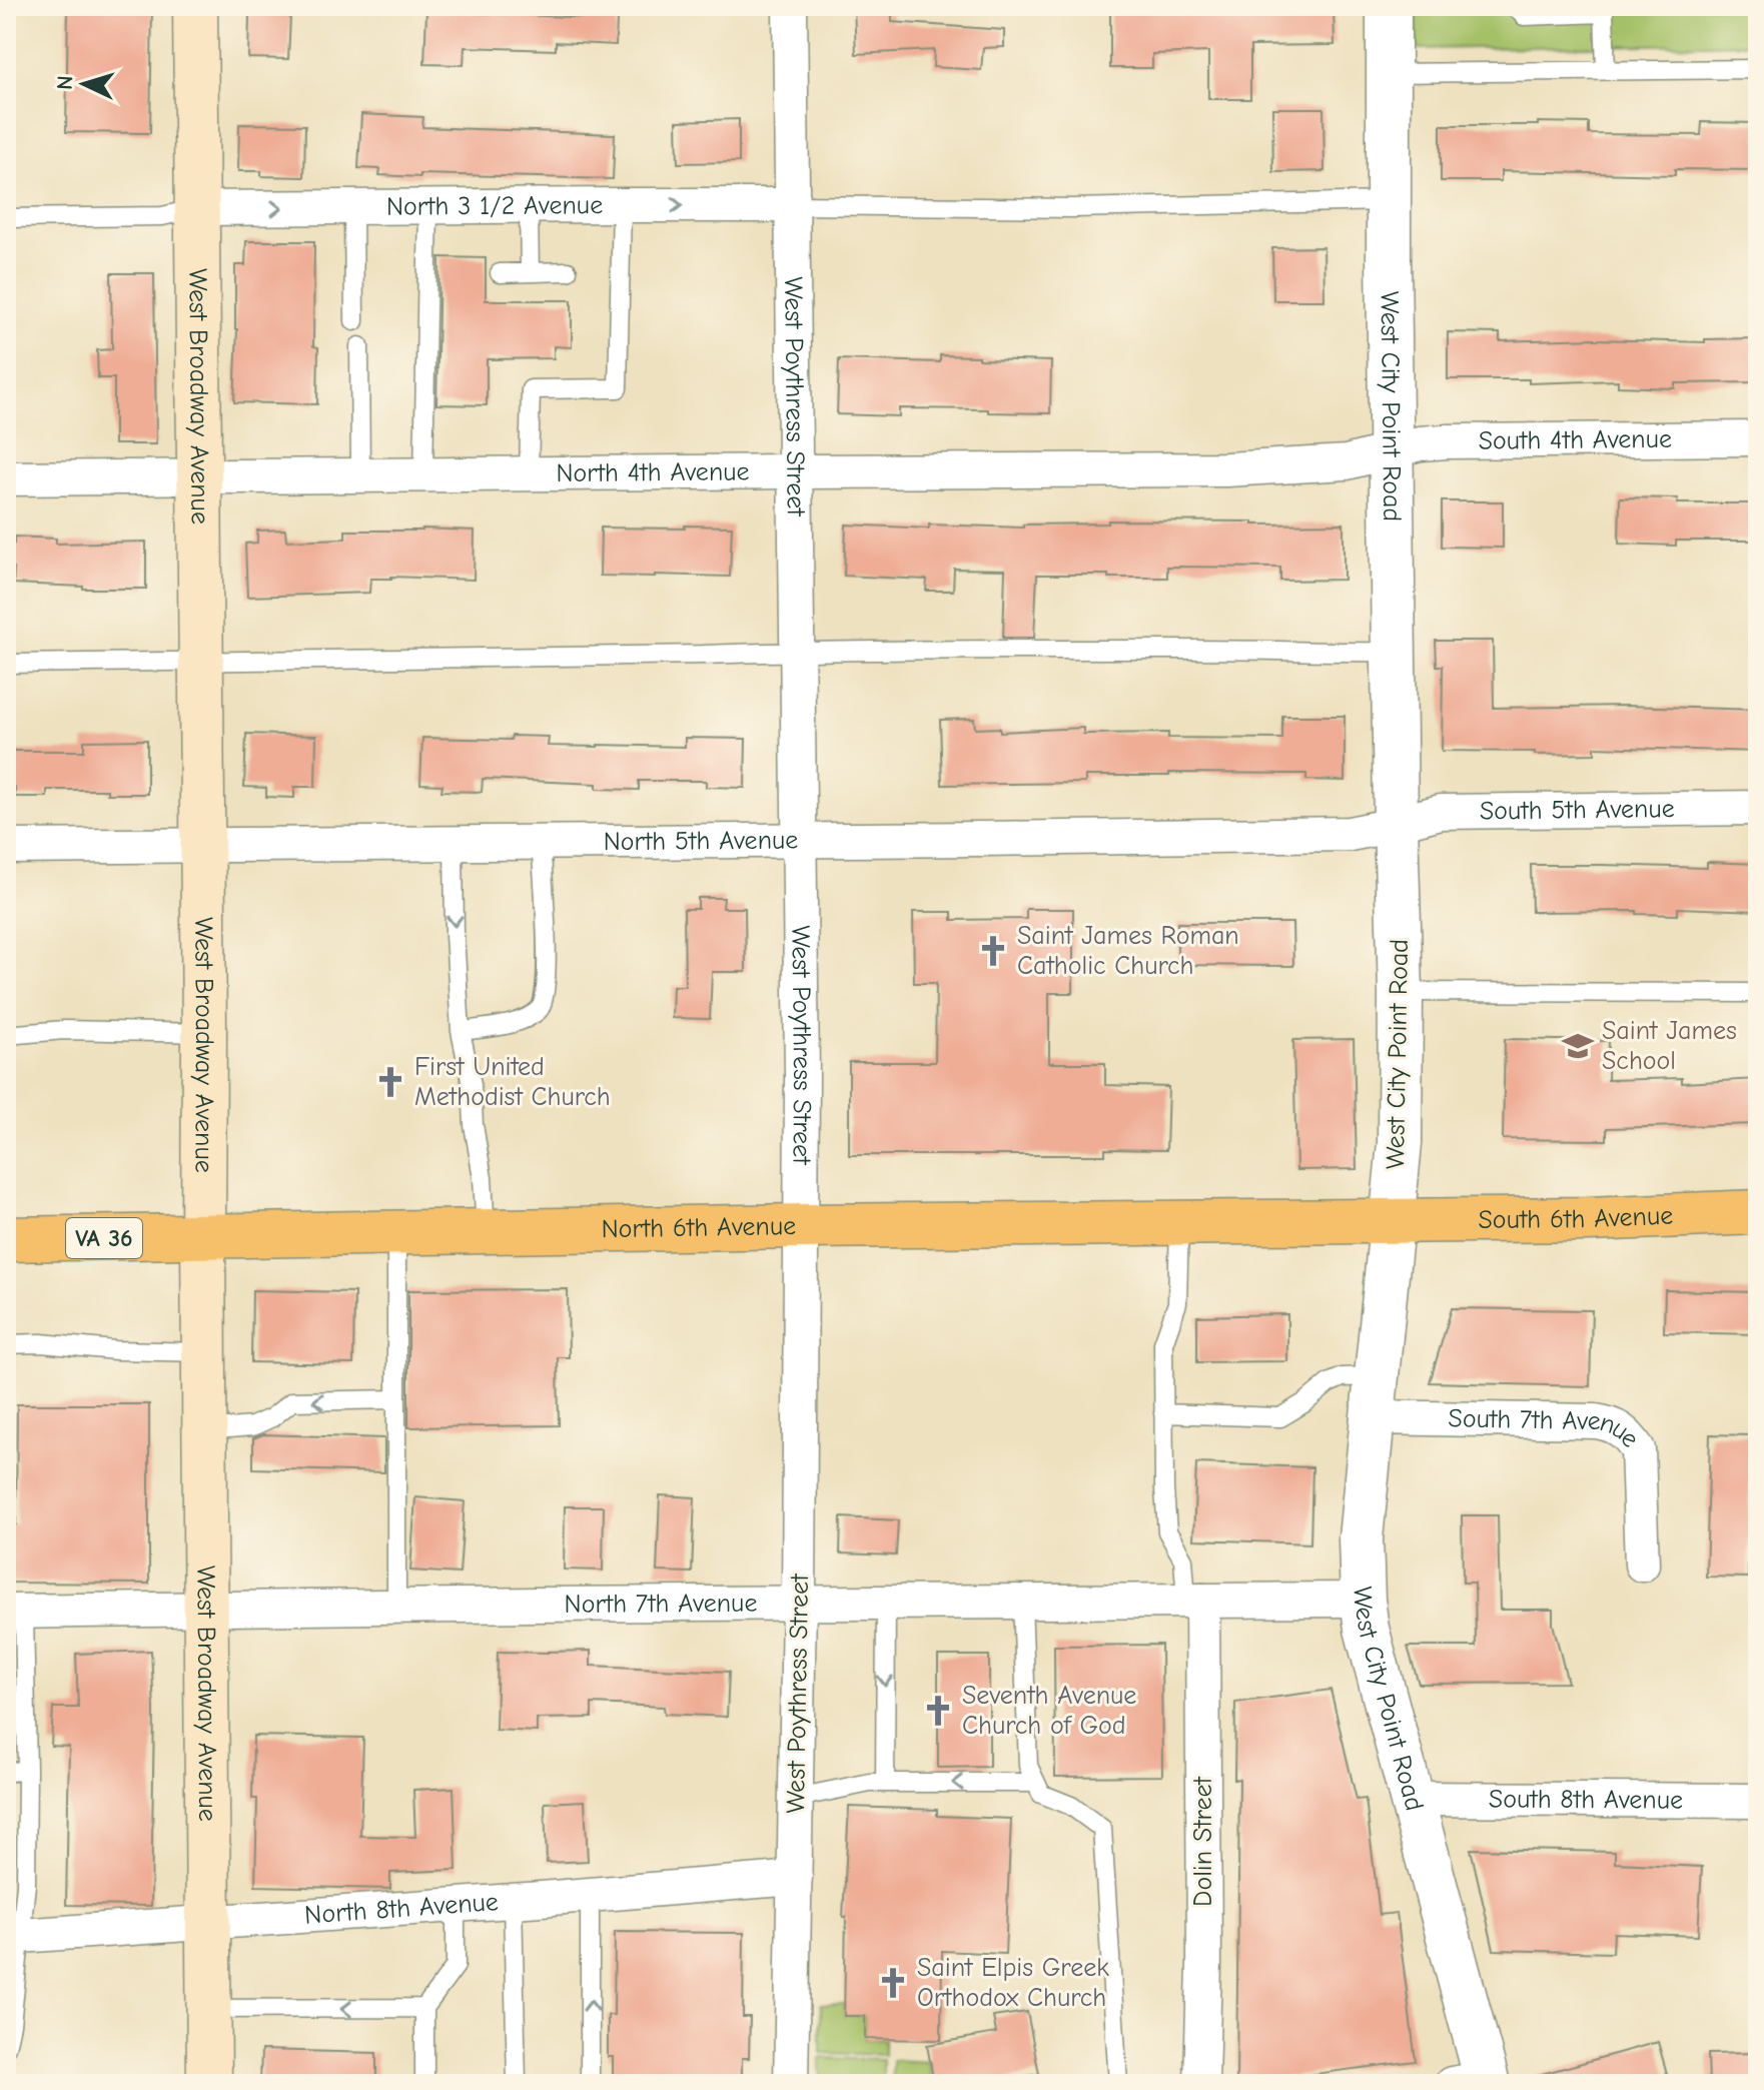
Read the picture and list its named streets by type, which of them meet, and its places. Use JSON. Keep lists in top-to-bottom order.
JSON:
{
  "streets": {
    "main road": [
      "West Broadway Avenue",
      "South 6th Avenue",
      "North 6th Avenue",
      "VA 36"
    ],
    "street": [
      "North 3 1/2 Avenue",
      "West Poythress Street",
      "West City Point Road",
      "South 4th Avenue",
      "North 4th Avenue",
      "South 5th Avenue",
      "North 5th Avenue",
      "South 7th Avenue",
      "North 7th Avenue",
      "South 8th Avenue",
      "Dolin Street",
      "North 8th Avenue"
    ]
  },
  "crossings": [
    ["North 3 1/2 Avenue", "West Broadway Avenue"],
    ["North 3 1/2 Avenue", "West Poythress Street"],
    ["West Broadway Avenue", "North 4th Avenue"],
    ["West Broadway Avenue", "North 5th Avenue"],
    ["West Broadway Avenue", "North 6th Avenue"],
    ["West Broadway Avenue", "North 7th Avenue"],
    ["West Broadway Avenue", "North 8th Avenue"],
    ["West Poythress Street", "North 4th Avenue"],
    ["West Poythress Street", "North 5th Avenue"],
    ["West Poythress Street", "North 6th Avenue"],
    ["West Poythress Street", "North 7th Avenue"],
    ["West Poythress Street", "North 8th Avenue"],
    ["West City Point Road", "South 4th Avenue"],
    ["West City Point Road", "North 4th Avenue"],
    ["West City Point Road", "South 5th Avenue"],
    ["West City Point Road", "North 5th Avenue"],
    ["West City Point Road", "South 6th Avenue"],
    ["West City Point Road", "North 6th Avenue"],
    ["West City Point Road", "South 7th Avenue"],
    ["West City Point Road", "North 7th Avenue"],
    ["West City Point Road", "South 8th Avenue"],
    ["South 4th Avenue", "North 4th Avenue"],
    ["South 5th Avenue", "North 5th Avenue"],
    ["South 6th Avenue", "North 6th Avenue"],
    ["North 7th Avenue", "Dolin Street"]
  ],
  "one_way": ["North 3 1/2 Avenue"],
  "places": {
    "church": [
      "Saint James Roman Catholic Church",
      "First United Methodist Church",
      "Seventh Avenue Church of God",
      "Saint Elpis Greek Orthodox Church"
    ],
    "school or university": ["Saint James School"]
  },
  "north": "left"
}
